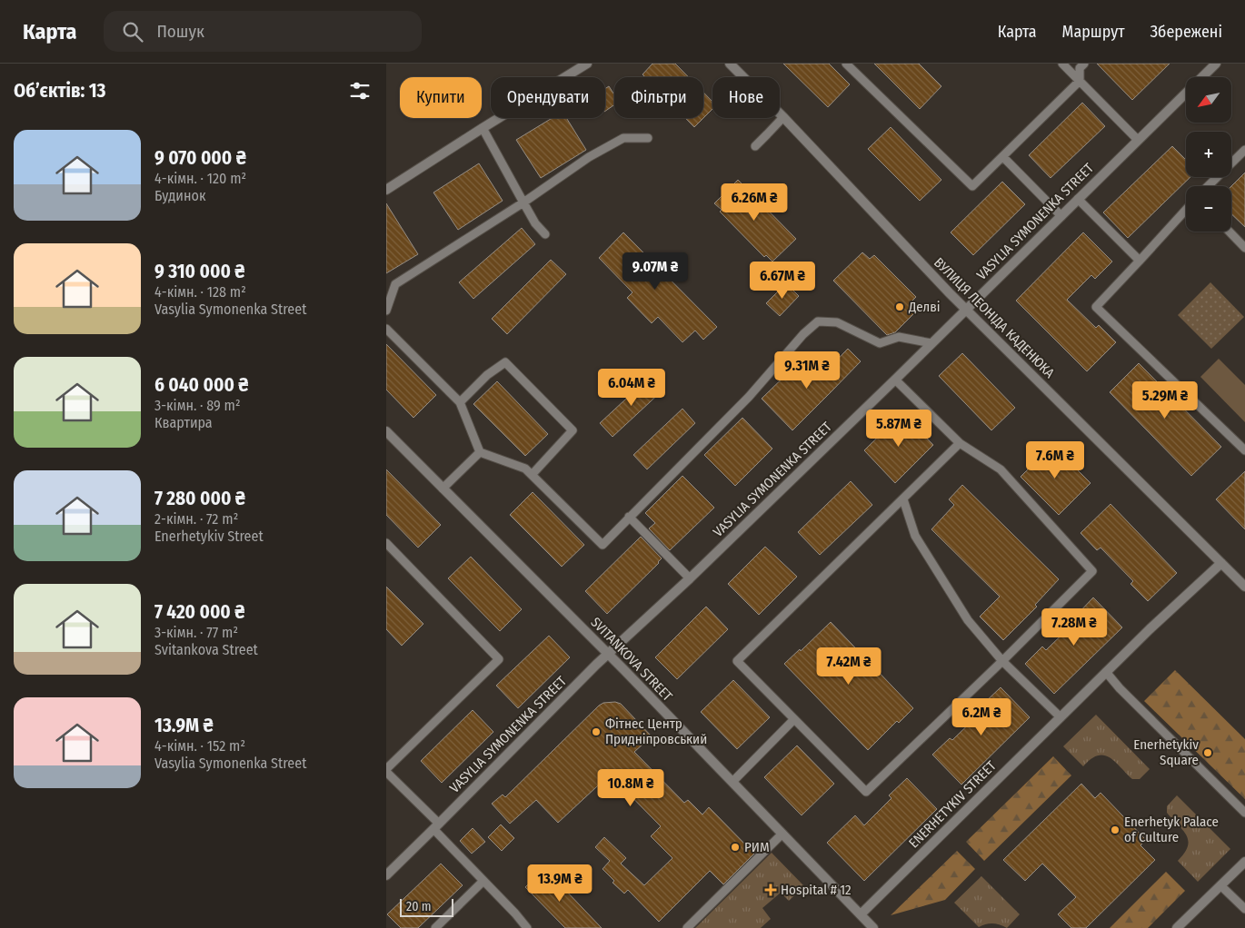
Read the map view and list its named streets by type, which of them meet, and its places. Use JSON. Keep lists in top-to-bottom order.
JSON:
{
  "streets": {
    "street": [
      "VASYLIA SYMONENKA STREET",
      "ВУЛИЦЯ ЛЕОНІДА КАДЕНЮКА",
      "SVITANKOVA STREET",
      "ENERHETYKIV STREET"
    ]
  },
  "crossings": [
    ["VASYLIA SYMONENKA STREET", "ВУЛИЦЯ ЛЕОНІДА КАДЕНЮКА"],
    ["VASYLIA SYMONENKA STREET", "SVITANKOVA STREET"],
    ["ВУЛИЦЯ ЛЕОНІДА КАДЕНЮКА", "ENERHETYKIV STREET"],
    ["SVITANKOVA STREET", "ENERHETYKIV STREET"]
  ],
  "places": {
    "other": [
      "Делві",
      "Фітнес Центр Придніпровський",
      "Enerhetykiv Square",
      "Enerhetyk Palace of Culture",
      "РИМ"
    ],
    "health": ["Hospital # 12"]
  },
  "scale_bar": "20 m",
  "north": "bottom left",
  "page": {
    "header": "Карта",
    "search": "Пошук",
    "nav": ["Карта", "Маршрут", "Збережені"],
    "heading": "Об’єктів: 13",
    "map_buttons": ["+", "−"],
    "chip": [
      "Купити",
      "Орендувати",
      "Фільтри",
      "Нове"
    ],
    "list": [
      {
        "name": "9 070 000 ₴",
        "note": "4-кімн. · 120 m² · Будинок"
      },
      {
        "name": "9 310 000 ₴",
        "note": "4-кімн. · 128 m² · Vasylia Symonenka Street"
      },
      {
        "name": "6 040 000 ₴",
        "note": "3-кімн. · 89 m² · Квартира"
      },
      {
        "name": "7 280 000 ₴",
        "note": "2-кімн. · 72 m² · Enerhetykiv Street"
      },
      {
        "name": "7 420 000 ₴",
        "note": "3-кімн. · 77 m² · Svitankova Street"
      },
      {
        "name": "13.9M ₴",
        "note": "4-кімн. · 152 m² · Vasylia Symonenka Street"
      }
    ],
    "price": [
      "6.26M ₴",
      "9.07M ₴",
      "6.67M ₴",
      "9.31M ₴",
      "6.04M ₴",
      "5.29M ₴",
      "5.87M ₴",
      "7.6M ₴",
      "7.28M ₴",
      "7.42M ₴",
      "6.2M ₴",
      "10.8M ₴",
      "13.9M ₴"
    ],
    "scale": "20 m"
  }
}
